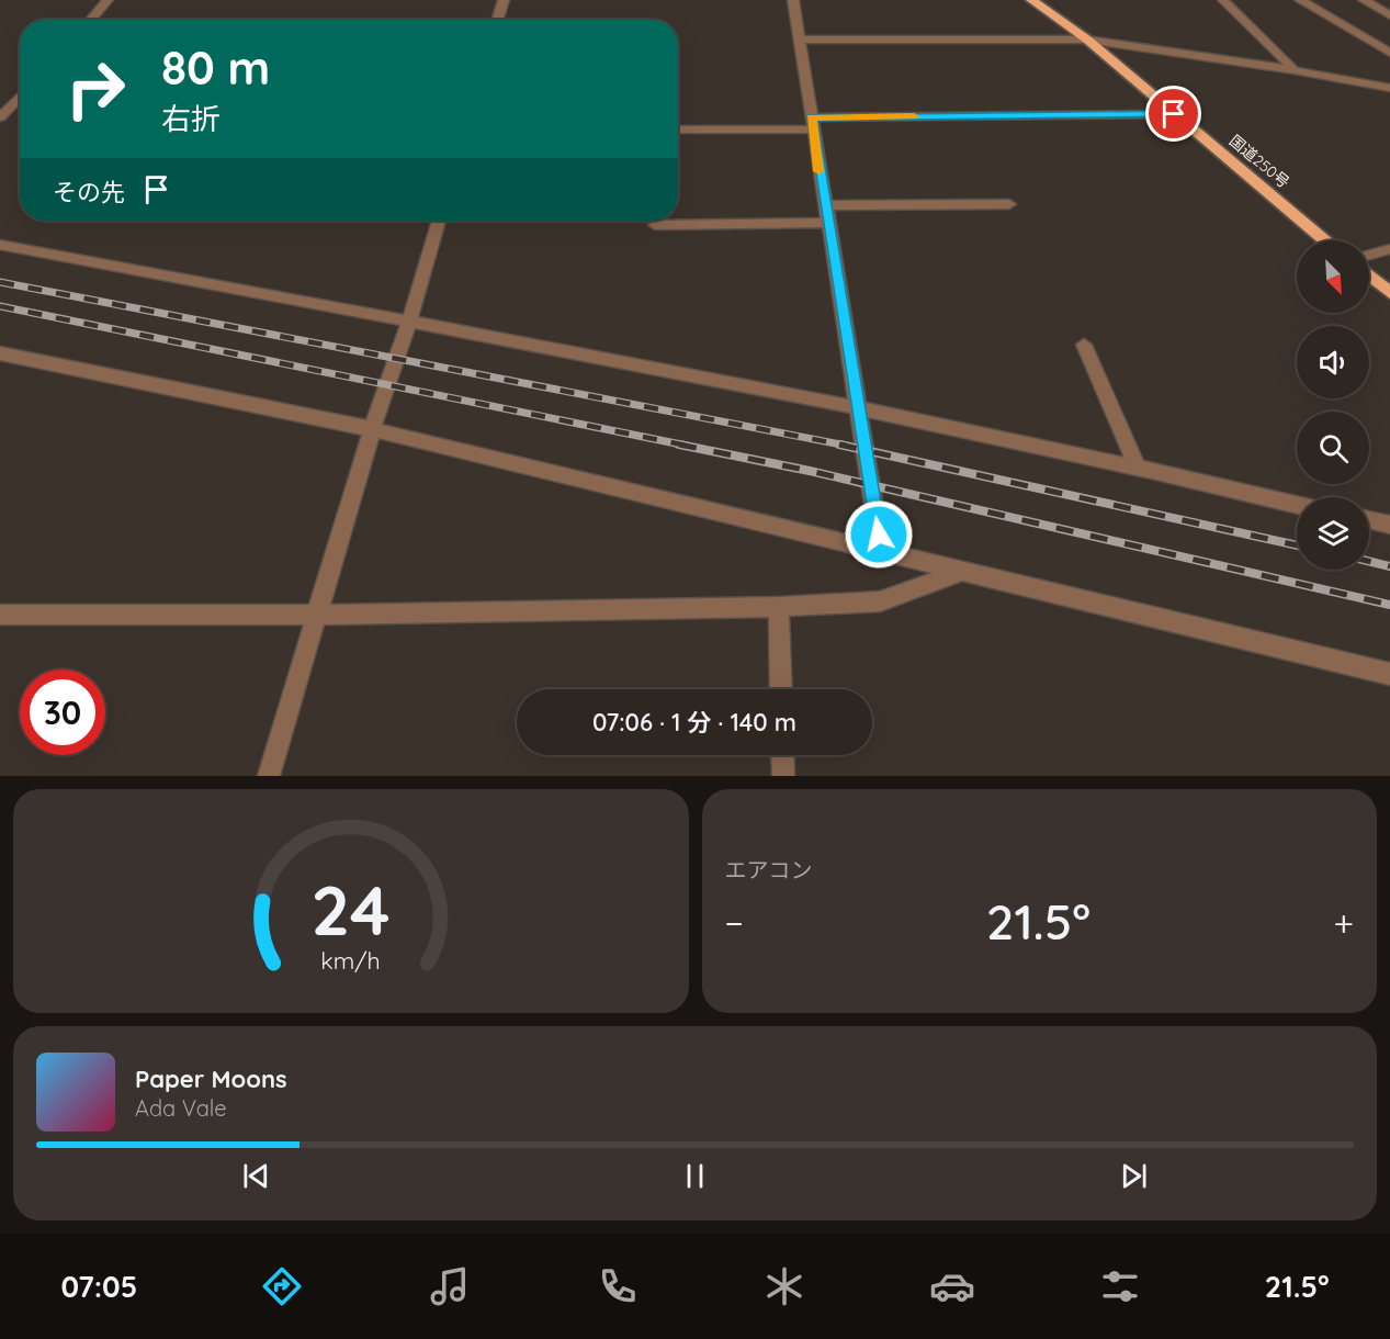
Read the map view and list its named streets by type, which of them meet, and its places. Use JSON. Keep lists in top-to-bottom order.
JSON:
{
  "streets": {
    "highway": ["国道250号"]
  },
  "north": "bottom right",
  "page": {
    "turn": ["80 m", "右折"],
    "then": "その先",
    "limit": "30",
    "trip": "07:06 · 1 分 · 140 m",
    "tile": "エアコン",
    "heat": ["−", "21.5°", "+"],
    "song": ["Paper Moons", "Ada Vale"],
    "tabs": ["07:05", "21.5°"],
    "gauge": ["24", "km/h"]
  }
}
